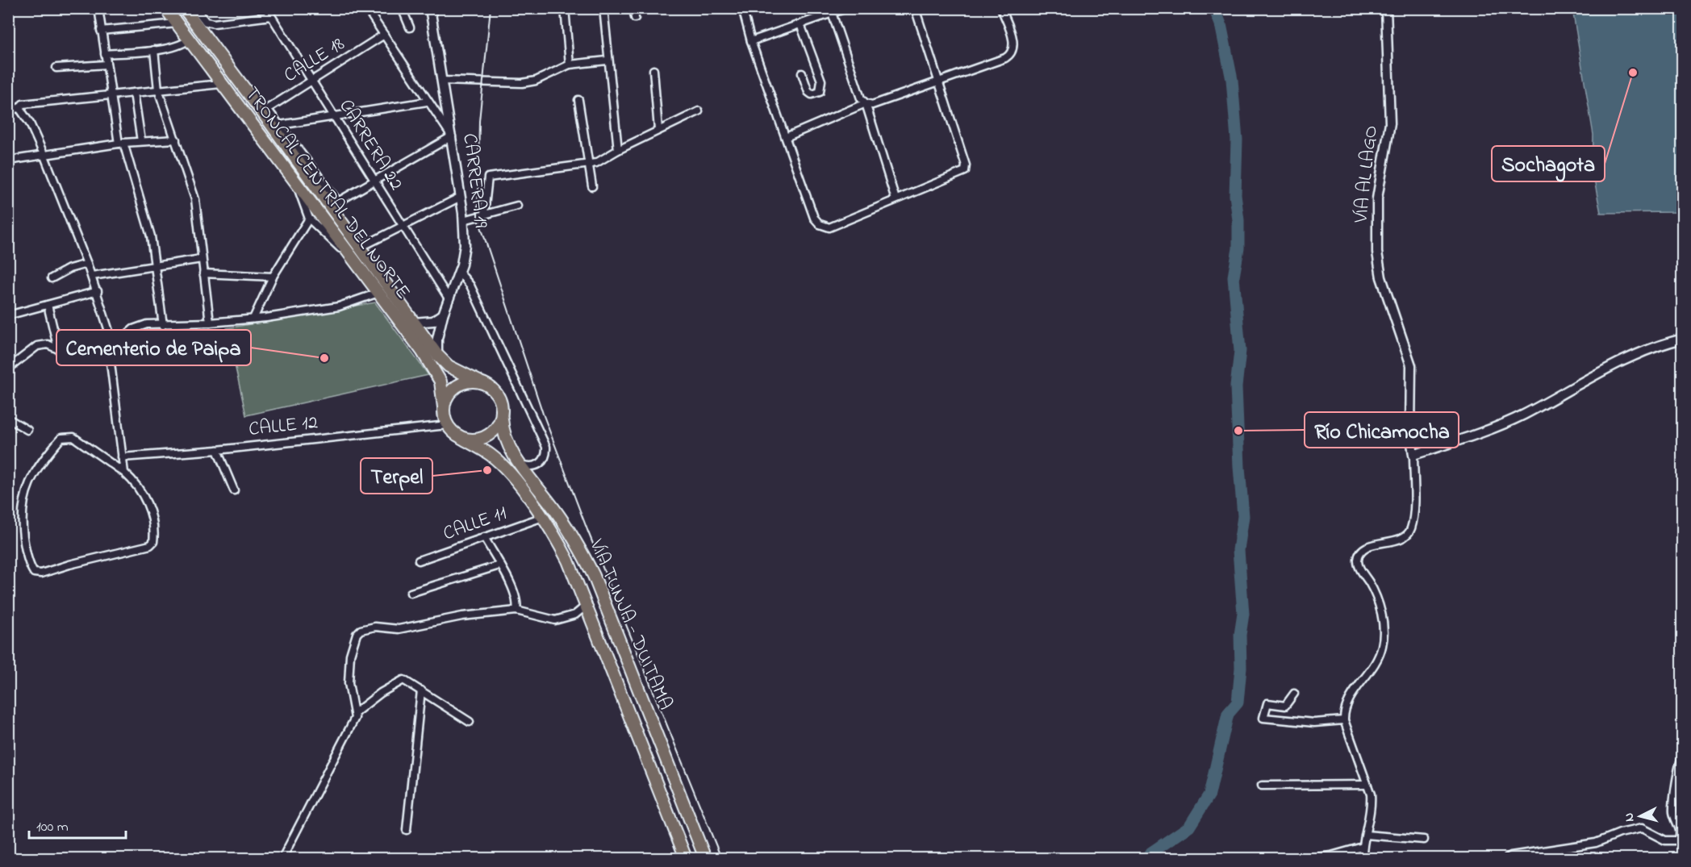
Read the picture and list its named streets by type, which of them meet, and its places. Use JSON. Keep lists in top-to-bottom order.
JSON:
{
  "streets": {
    "highway": ["TRONCAL CENTRAL DEL NORTE", "VÍA TUNJA - DUITAMA"],
    "street": [
      "CALLE 18",
      "CARRERA 22",
      "VÍA AL LAGO",
      "CARRERA 19",
      "CALLE 12",
      "CALLE 11"
    ]
  },
  "crossings": [
    ["CALLE 18", "CARRERA 22"],
    ["CALLE 18", "TRONCAL CENTRAL DEL NORTE"],
    ["CARRERA 22", "CARRERA 19"],
    ["CARRERA 19", "TRONCAL CENTRAL DEL NORTE"],
    ["TRONCAL CENTRAL DEL NORTE", "CALLE 12"],
    ["TRONCAL CENTRAL DEL NORTE", "VÍA TUNJA - DUITAMA"],
    ["CALLE 12", "VÍA TUNJA - DUITAMA"],
    ["CALLE 11", "VÍA TUNJA - DUITAMA"]
  ],
  "places": [
    "Sochagota",
    "Cementerio de Paipa",
    "Río Chicamocha",
    "Terpel"
  ],
  "scale_bar": "100 m",
  "north": "left"
}
